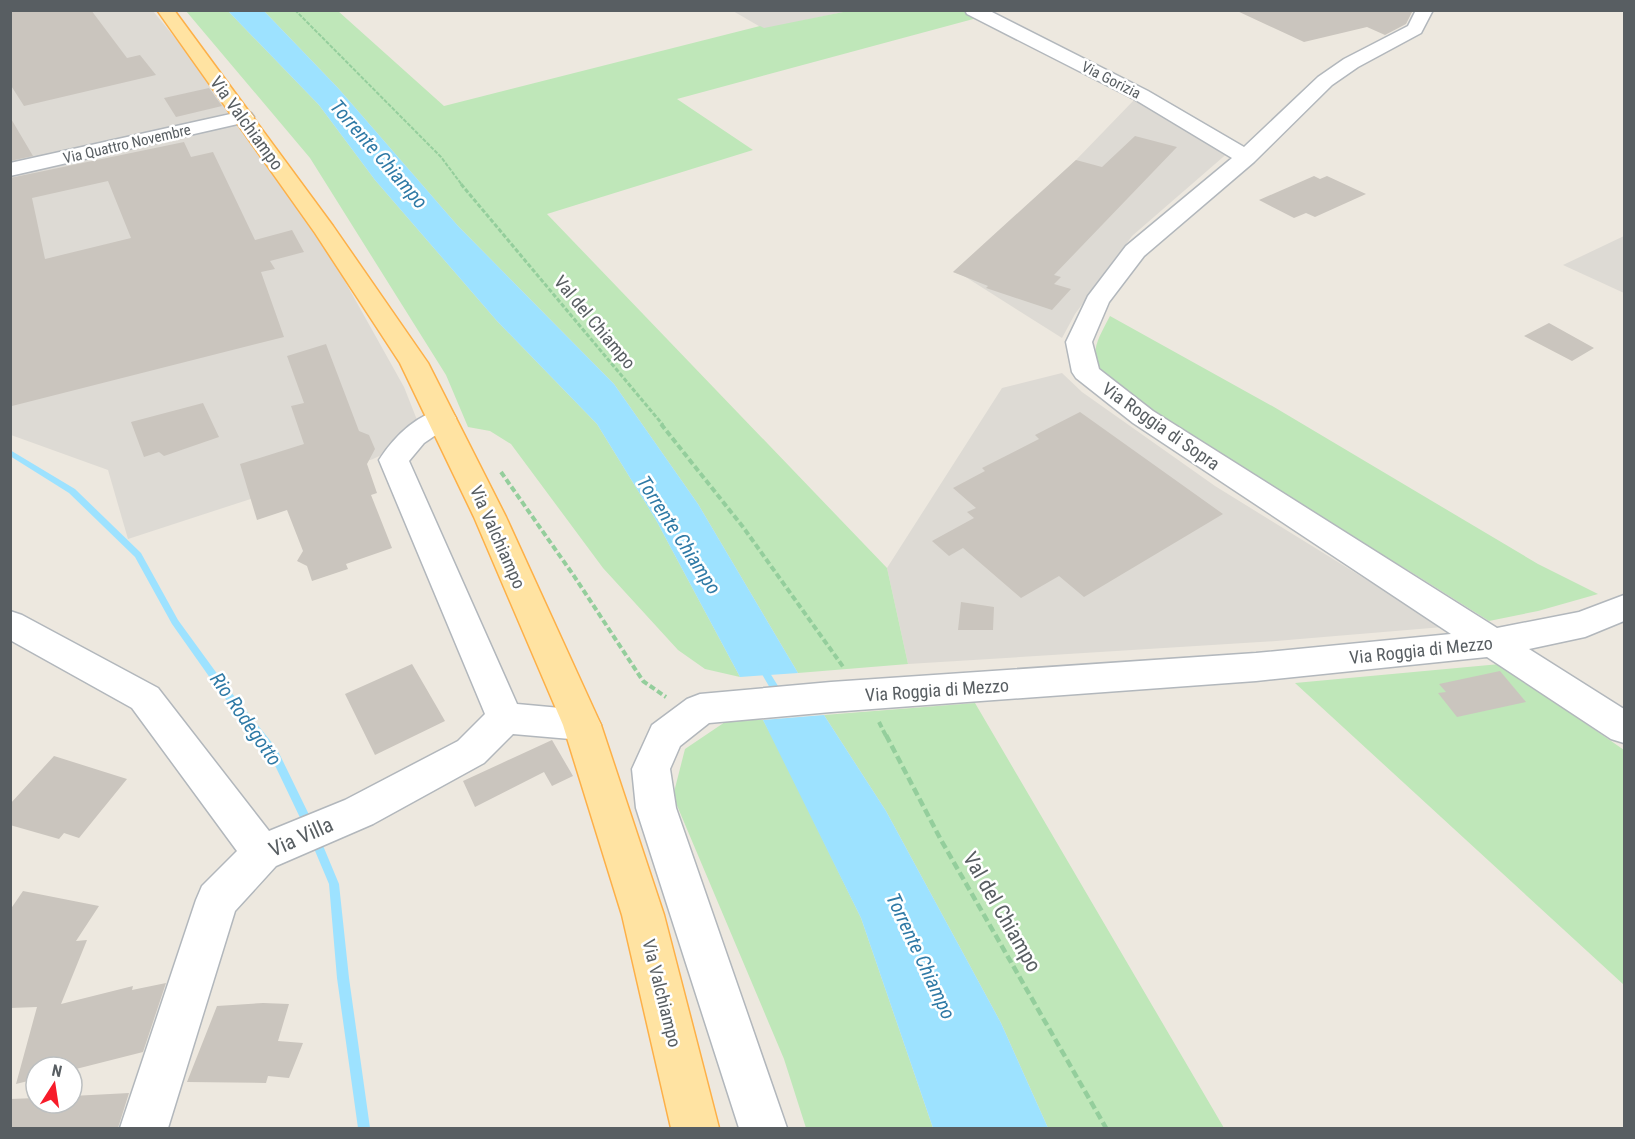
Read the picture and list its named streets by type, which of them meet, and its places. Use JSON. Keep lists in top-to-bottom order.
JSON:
{
  "streets": {
    "main road": ["Via Valchiampo"],
    "street": [
      "Via Gorizia",
      "Via Quattro Novembre",
      "Via Roggia di Sopra",
      "Via Roggia di Mezzo",
      "Via Villa"
    ],
    "path": ["Val del Chiampo"]
  },
  "crossings": [
    ["Via Gorizia", "Via Roggia di Sopra"],
    ["Via Valchiampo", "Via Quattro Novembre"],
    ["Val del Chiampo", "Via Roggia di Mezzo"],
    ["Via Roggia di Sopra", "Via Roggia di Mezzo"]
  ],
  "water": ["Torrente Chiampo", "Rio Rodegotto"],
  "north": "top"
}
